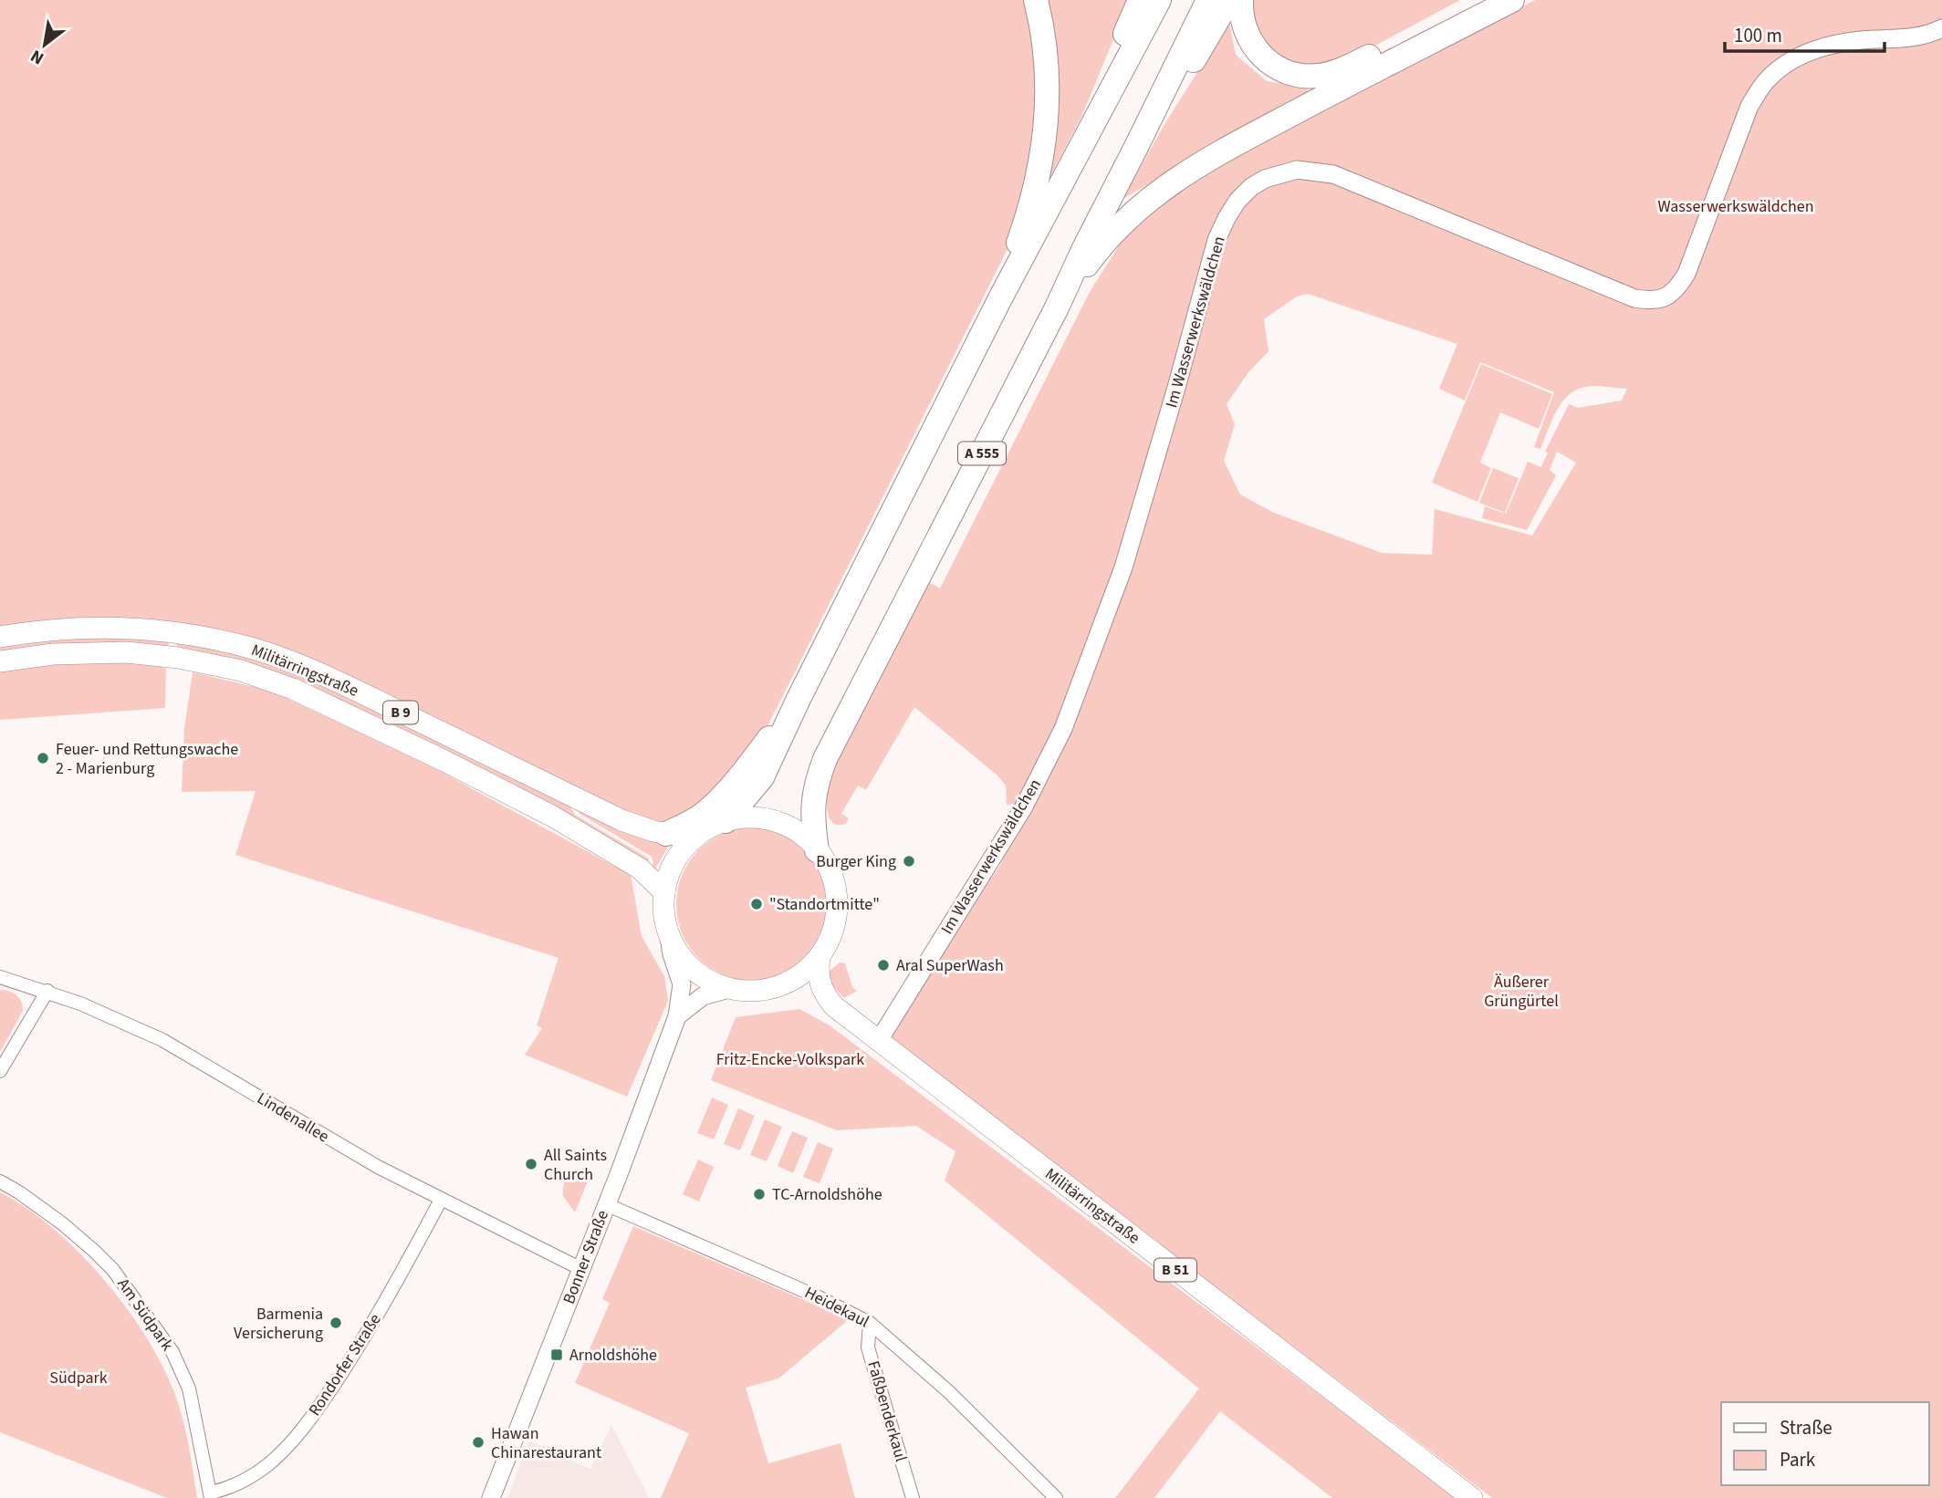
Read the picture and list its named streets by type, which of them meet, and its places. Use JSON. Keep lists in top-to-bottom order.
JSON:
{
  "streets": {
    "highway": ["A 555"],
    "main road": ["Militärringstraße", "B 9", "B 51"],
    "street": [
      "Im Wasserwerkswäldchen",
      "Lindenallee",
      "Bonner Straße",
      "Heidekaul",
      "Am Südpark",
      "Rondorfer Straße",
      "Faßbenderkaul"
    ]
  },
  "crossings": [
    ["Im Wasserwerkswäldchen", "Militärringstraße"],
    ["A 555", "Militärringstraße"],
    ["A 555", "Bonner Straße"],
    ["Militärringstraße", "Bonner Straße"],
    ["Lindenallee", "Bonner Straße"],
    ["Lindenallee", "Rondorfer Straße"],
    ["Bonner Straße", "Heidekaul"],
    ["Heidekaul", "Faßbenderkaul"],
    ["Am Südpark", "Rondorfer Straße"]
  ],
  "parks": [
    "Wasserwerkswäldchen",
    "Äußerer Grüngürtel",
    "Fritz-Encke-Volkspark",
    "Südpark"
  ],
  "places": {
    "other": [
      "Feuer- und Rettungswache 2 - Marienburg",
      "Burger King",
      "\"Standortmitte\"",
      "Aral SuperWash",
      "All Saints Church",
      "TC-Arnoldshöhe",
      "Barmenia Versicherung",
      "Hawan Chinarestaurant"
    ],
    "transit": ["Arnoldshöhe"]
  },
  "legend": ["Straße", "Park"],
  "scale_bar": "100 m",
  "north": "bottom left"
}
